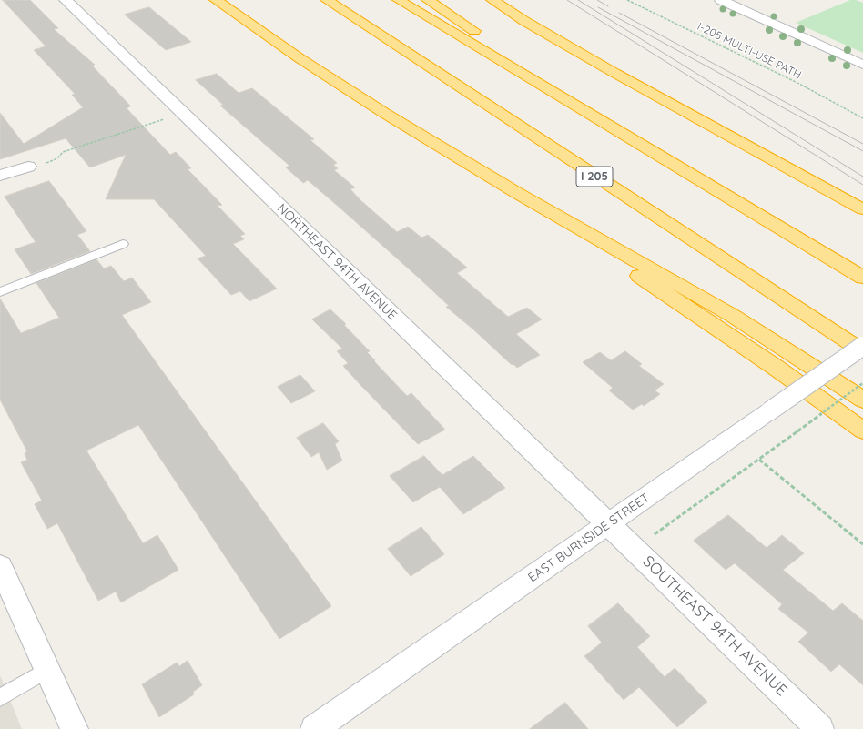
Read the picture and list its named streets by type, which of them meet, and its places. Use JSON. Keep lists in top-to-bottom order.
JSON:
{
  "streets": {
    "highway": ["I 205"],
    "street": ["NORTHEAST 94TH AVENUE", "EAST BURNSIDE STREET", "SOUTHEAST 94TH AVENUE"],
    "path": ["I-205 MULTI-USE PATH"]
  },
  "crossings": [
    ["NORTHEAST 94TH AVENUE", "EAST BURNSIDE STREET"],
    ["NORTHEAST 94TH AVENUE", "SOUTHEAST 94TH AVENUE"],
    ["EAST BURNSIDE STREET", "SOUTHEAST 94TH AVENUE"]
  ]
}
